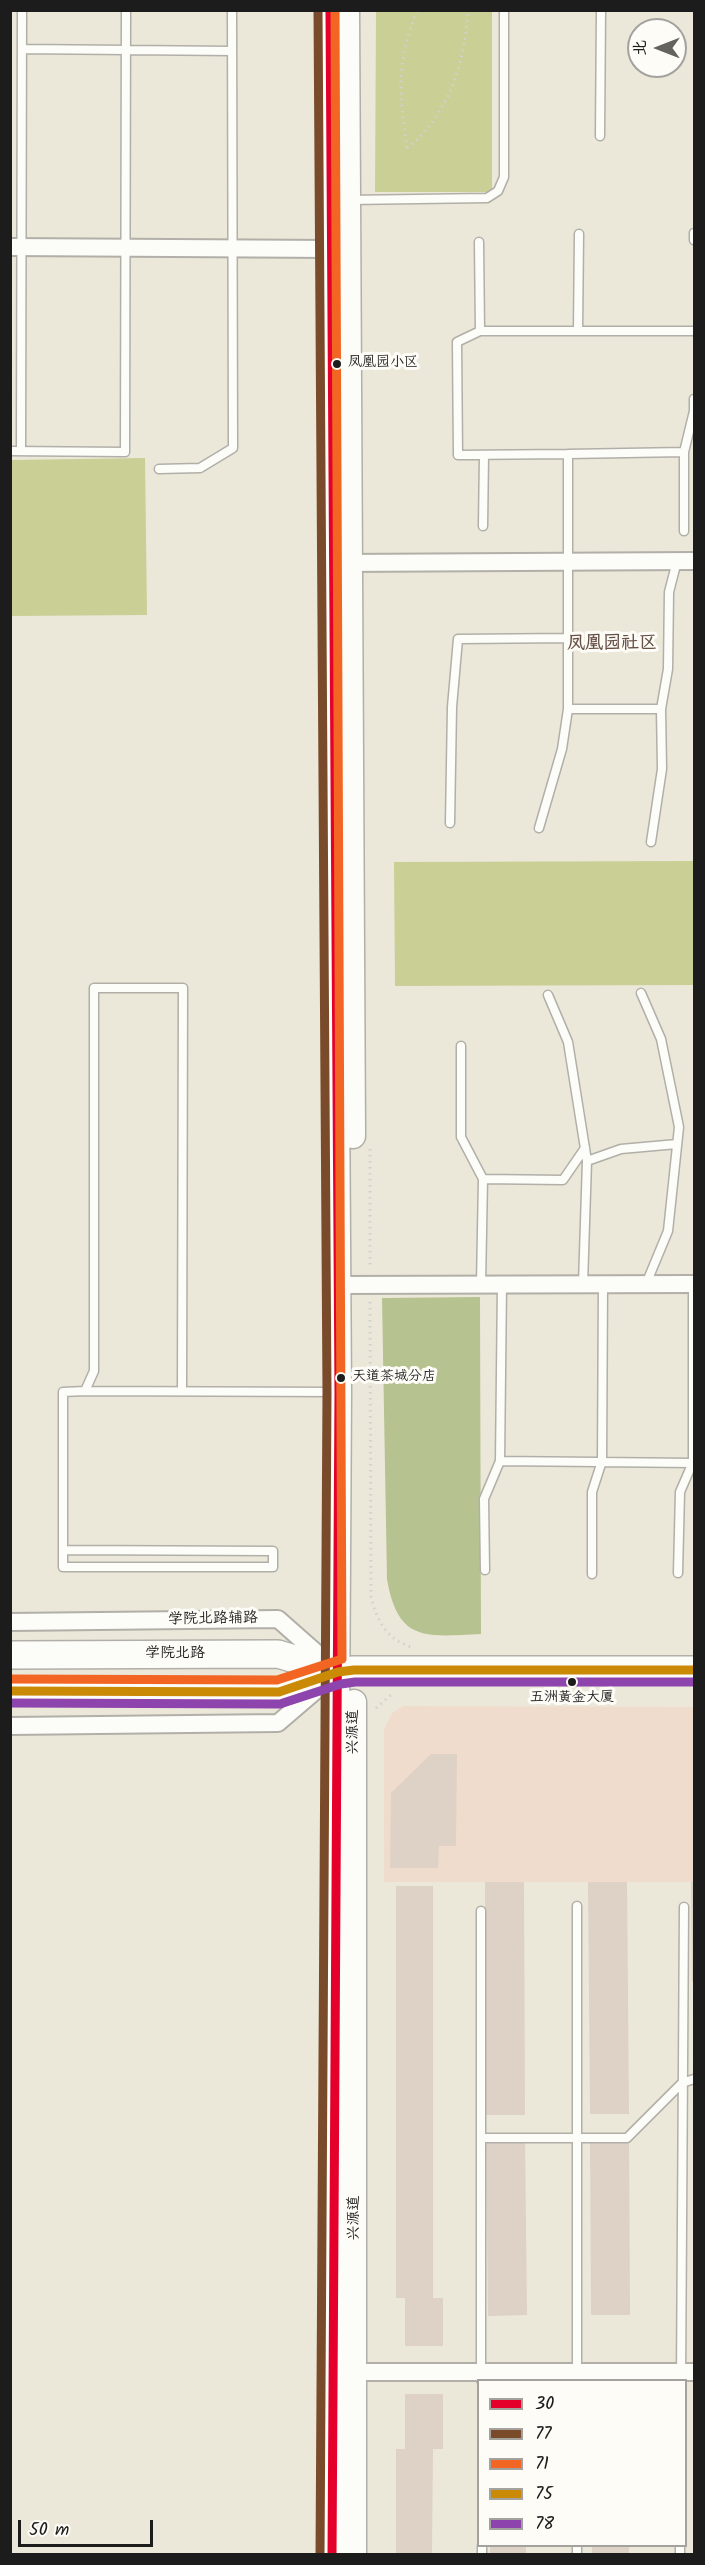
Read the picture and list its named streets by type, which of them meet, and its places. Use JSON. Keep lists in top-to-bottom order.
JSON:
{
  "streets": {
    "main road": ["学院北路", "兴源道"],
    "street": ["学院北路辅路"]
  },
  "crossings": [
    ["学院北路辅路", "学院北路"],
    ["学院北路辅路", "兴源道"],
    ["学院北路", "兴源道"]
  ],
  "districts": ["凤凰园社区"],
  "places": ["凤凰园小区", "天道茶城分店", "五洲黄金大厦"],
  "lines": [
    "transit line 30",
    "transit line 77",
    "transit line 71",
    "transit line 75",
    "transit line 78"
  ],
  "legend": [
    "30",
    "77",
    "71",
    "75",
    "78"
  ],
  "scale_bar": "50 m",
  "north": "left"
}
